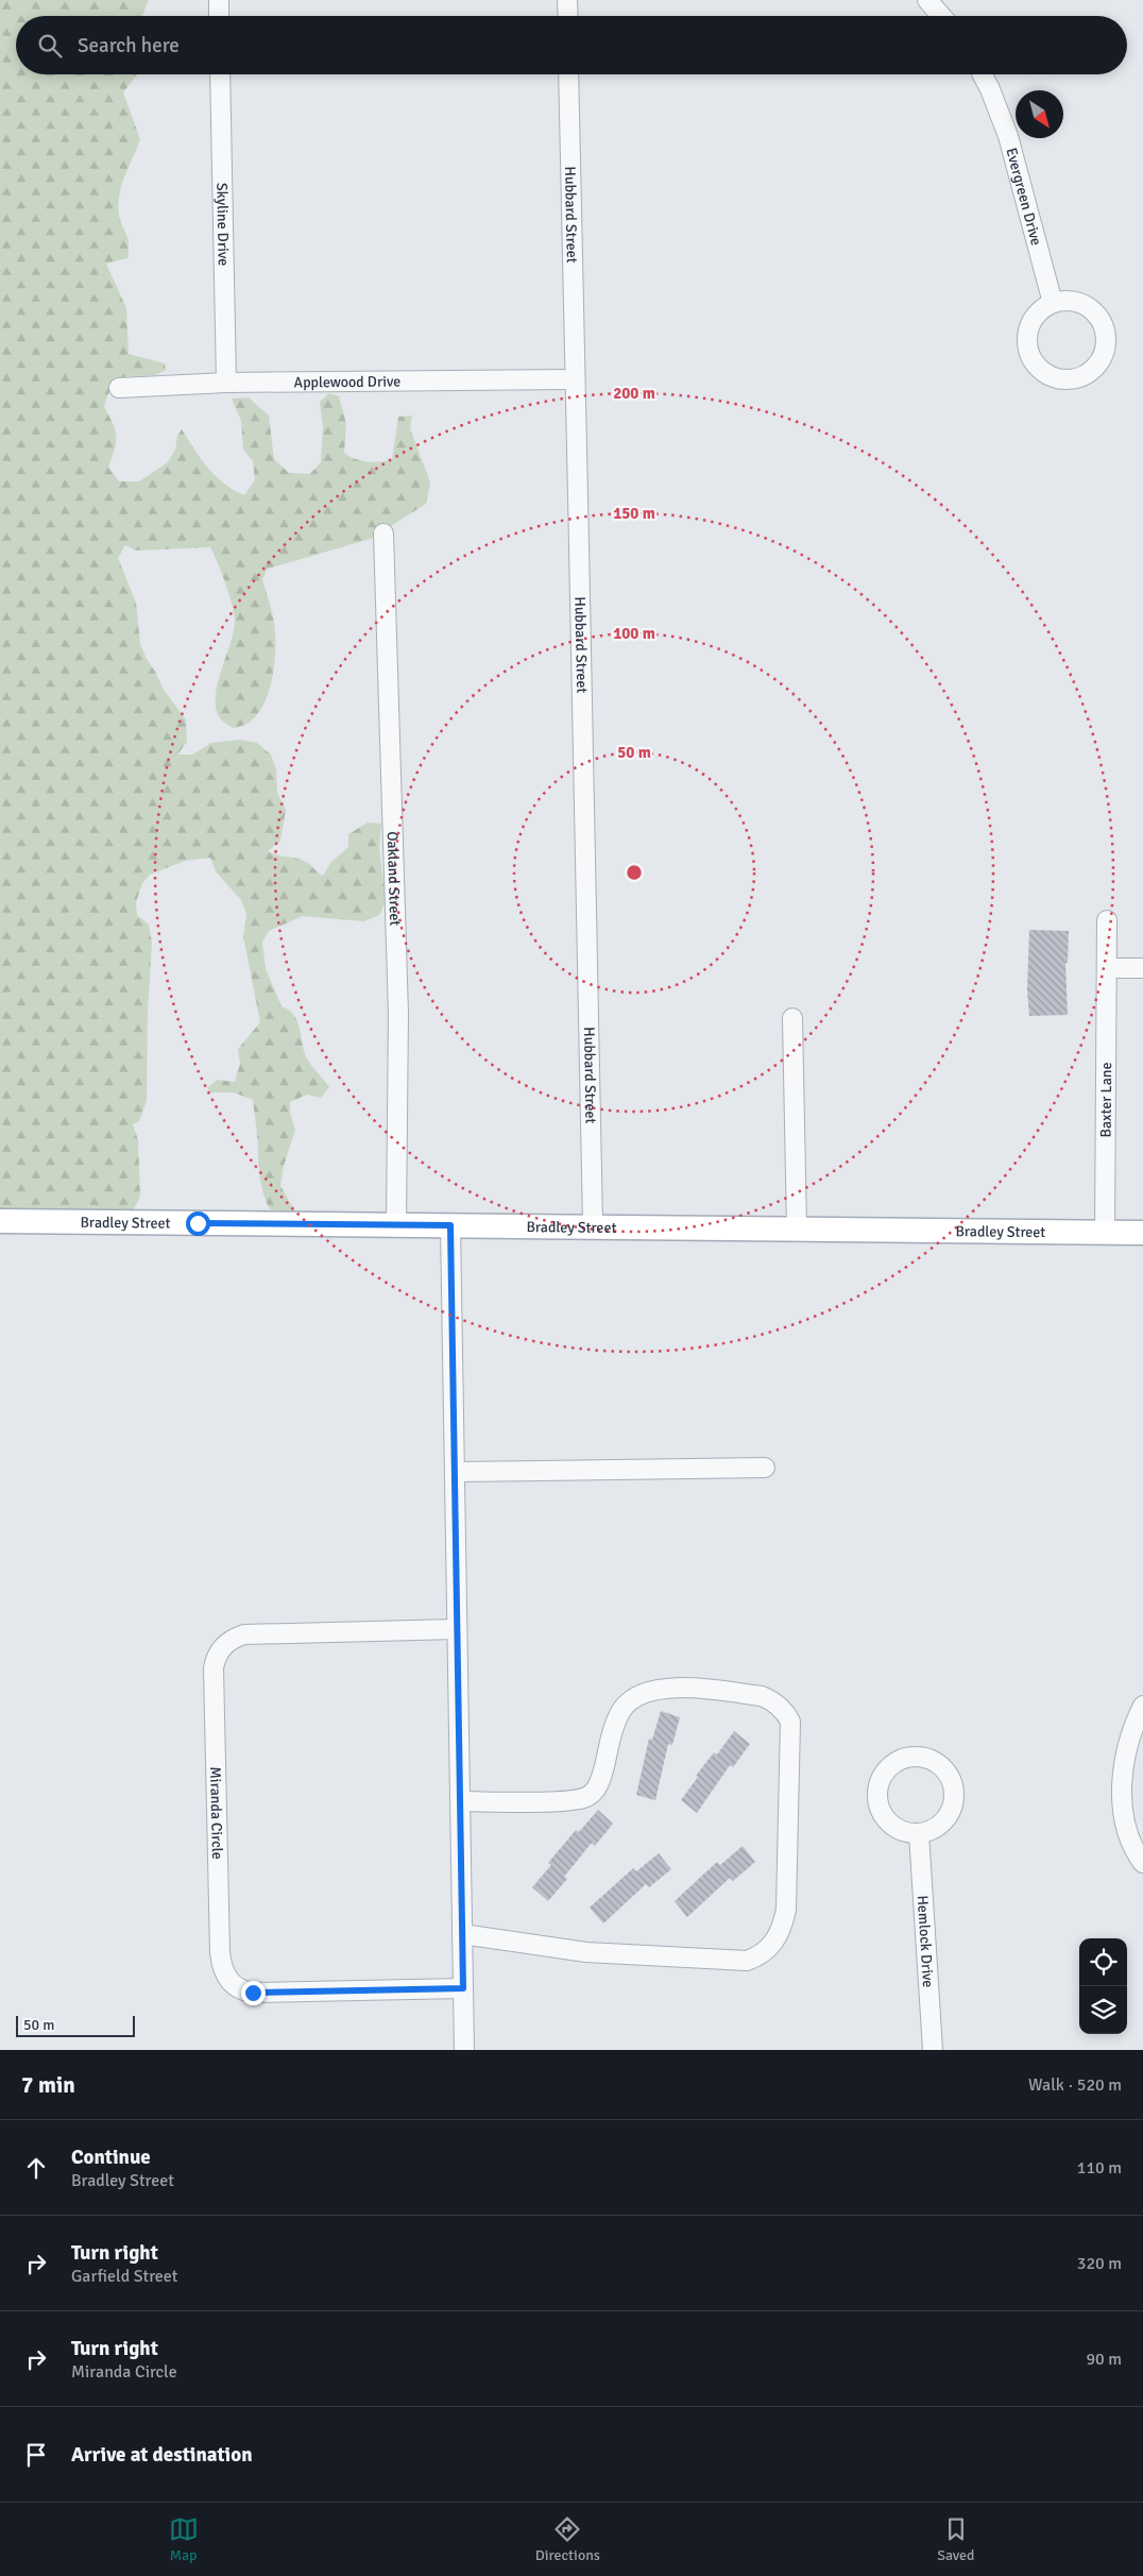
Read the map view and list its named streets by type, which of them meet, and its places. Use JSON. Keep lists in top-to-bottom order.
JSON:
{
  "streets": {
    "main road": ["Bradley Street"],
    "street": [
      "Evergreen Drive",
      "Hubbard Street",
      "Skyline Drive",
      "Applewood Drive",
      "Oakland Street",
      "Baxter Lane",
      "Miranda Circle",
      "Hemlock Drive"
    ]
  },
  "crossings": [
    ["Hubbard Street", "Applewood Drive"],
    ["Hubbard Street", "Bradley Street"],
    ["Skyline Drive", "Applewood Drive"],
    ["Oakland Street", "Bradley Street"],
    ["Baxter Lane", "Bradley Street"]
  ],
  "scale_bar": "50 m",
  "north": "bottom right",
  "page": {
    "search": "Search here",
    "scale": "50 m",
    "heading": ["7 min", "Walk · 520 m"],
    "list": [
      ["Continue", "Bradley Street", "110 m"],
      ["Turn right", "Garfield Street", "320 m"],
      ["Turn right", "Miranda Circle", "90 m"],
      "Arrive at destination"
    ],
    "nav": ["Map", "Directions", "Saved"]
  },
  "rings": [
    "200 m",
    "150 m",
    "100 m",
    "50 m"
  ]
}
